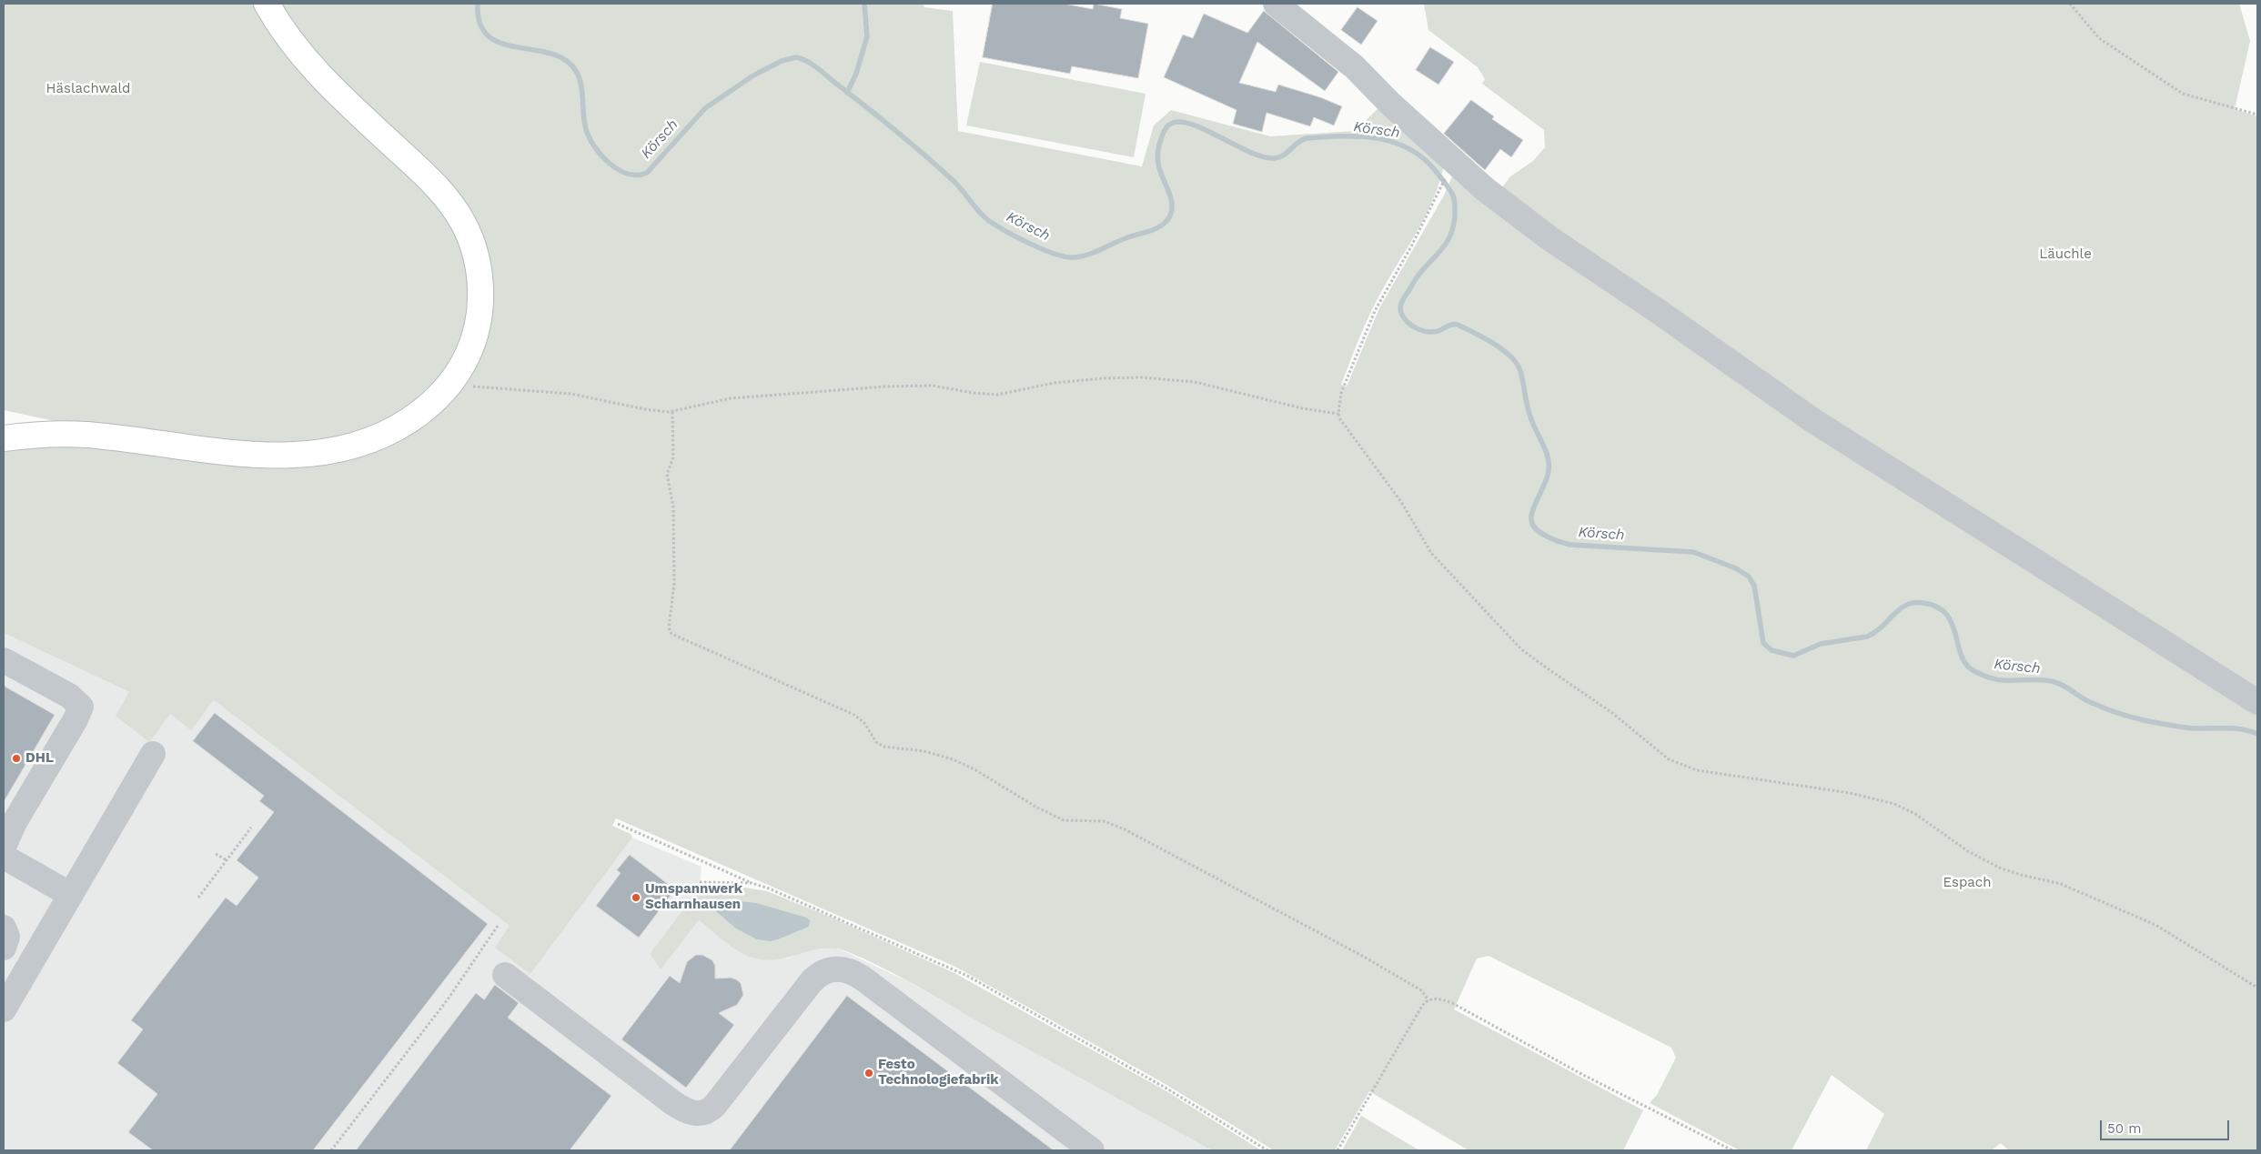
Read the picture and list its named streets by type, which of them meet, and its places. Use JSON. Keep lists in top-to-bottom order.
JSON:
{
  "water": ["Körsch"],
  "parks": ["Häslachwald", "Läuchle", "Espach"],
  "places": ["DHL", "Umspannwerk Scharnhausen", "Festo Technologiefabrik"],
  "scale_bar": "50 m"
}
